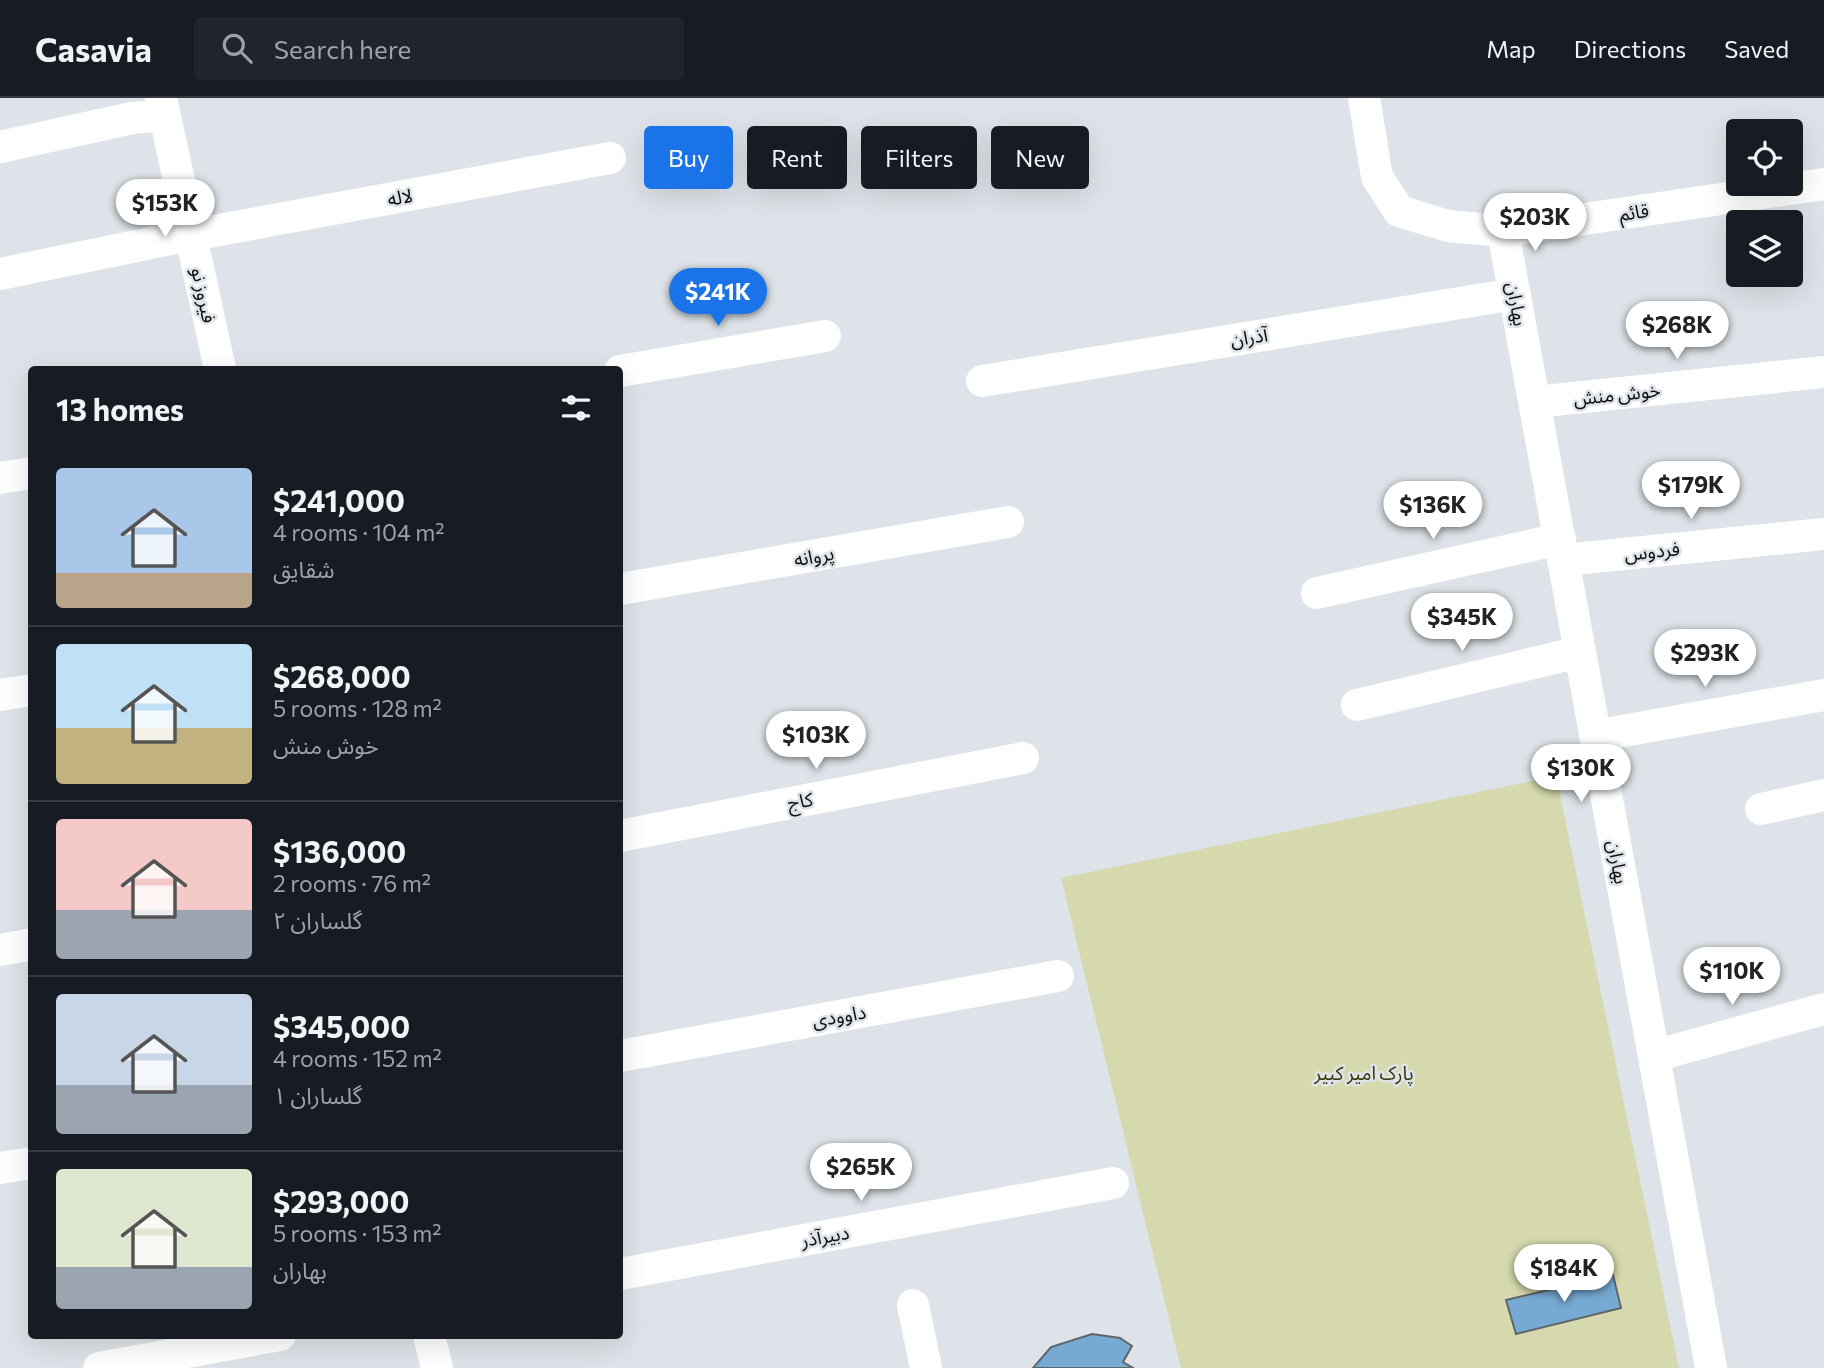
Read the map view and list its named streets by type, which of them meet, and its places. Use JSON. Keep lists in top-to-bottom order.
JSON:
{
  "streets": {
    "street": [
      "لاله",
      "قائم",
      "فیروز نو",
      "بهاران",
      "آذران",
      "خوش منش",
      "فردوس",
      "پروانه",
      "کاج",
      "داوودی",
      "دبیرآذر"
    ]
  },
  "crossings": [
    ["لاله", "فیروز نو"],
    ["قائم", "بهاران"],
    ["بهاران", "آذران"],
    ["بهاران", "خوش منش"],
    ["بهاران", "فردوس"]
  ],
  "parks": ["پارک امیر کبیر"],
  "page": {
    "header": "Casavia",
    "search": "Search here",
    "nav": ["Map", "Directions", "Saved"],
    "chip": [
      "Buy",
      "Rent",
      "Filters",
      "New"
    ],
    "price": [
      "$153K",
      "$203K",
      "$241K",
      "$268K",
      "$179K",
      "$136K",
      "$345K",
      "$293K",
      "$103K",
      "$130K",
      "$110K",
      "$265K",
      "$184K"
    ],
    "heading": "13 homes",
    "list": [
      {
        "name": "$241,000",
        "note": "4 rooms · 104 m² · شقایق"
      },
      {
        "name": "$268,000",
        "note": "5 rooms · 128 m² · خوش منش"
      },
      {
        "name": "$136,000",
        "note": "2 rooms · 76 m² · گلساران ۲"
      },
      {
        "name": "$345,000",
        "note": "4 rooms · 152 m² · گلساران ۱"
      },
      {
        "name": "$293,000",
        "note": "5 rooms · 153 m² · بهاران"
      }
    ]
  }
}
